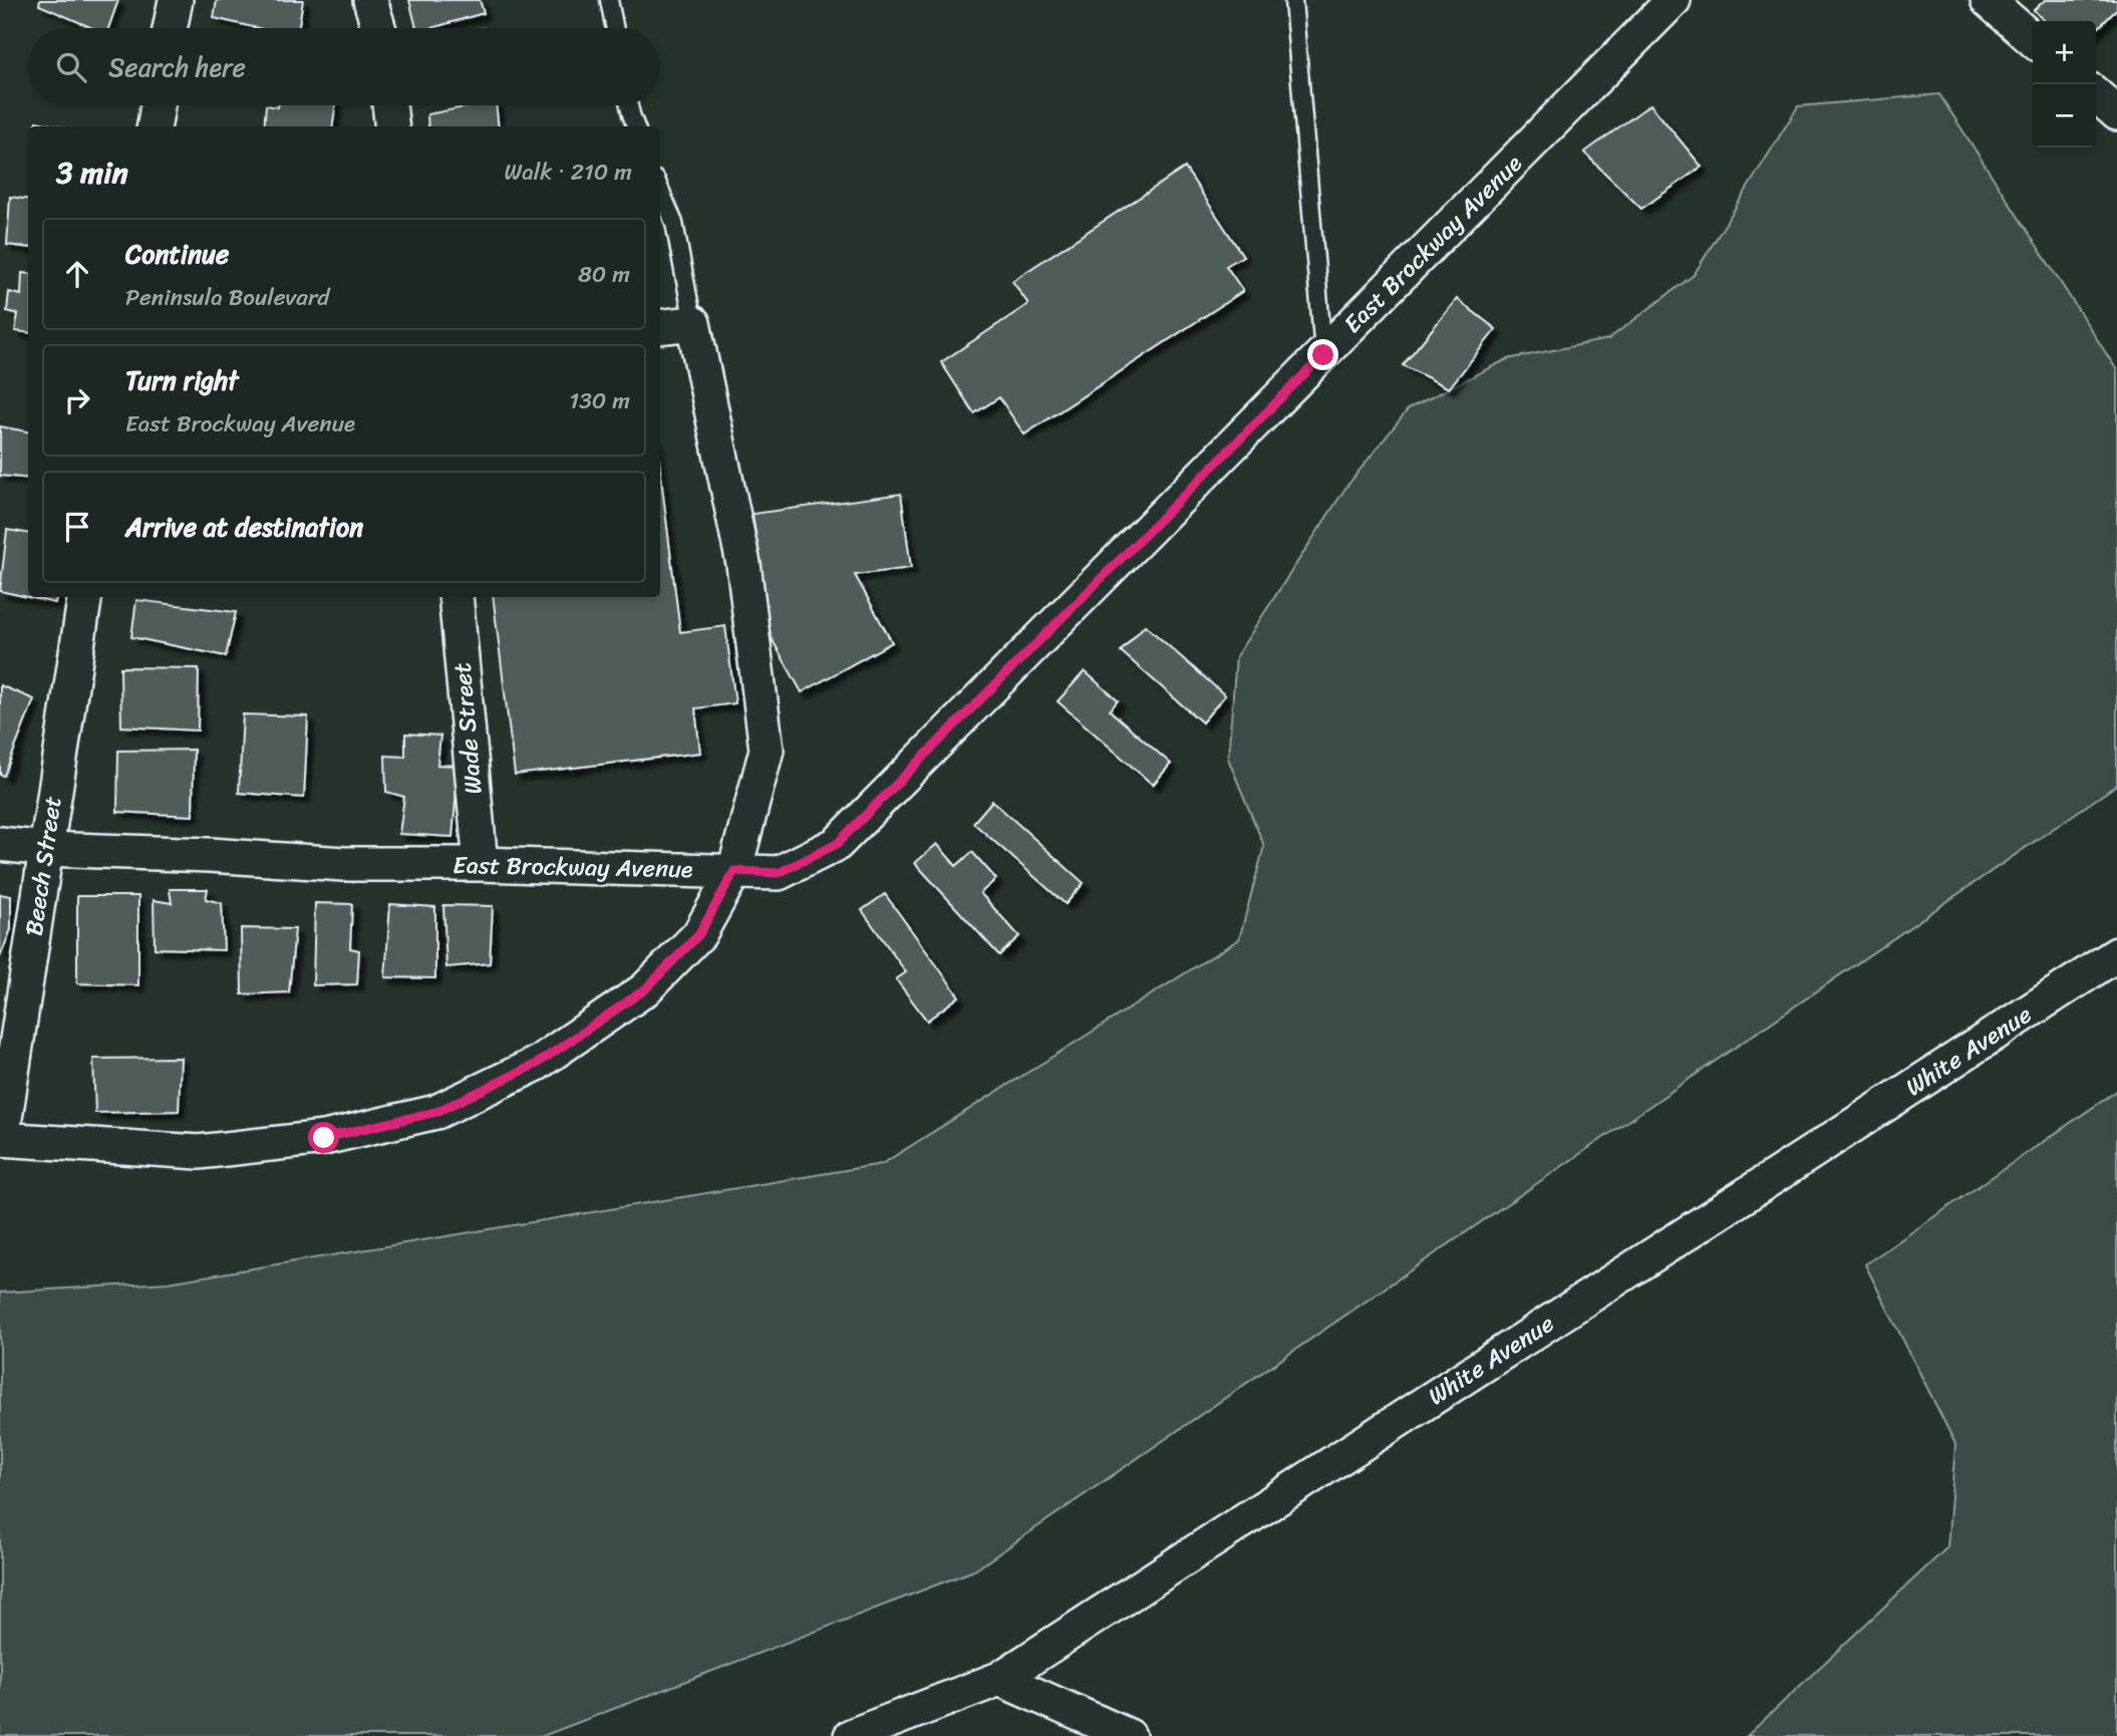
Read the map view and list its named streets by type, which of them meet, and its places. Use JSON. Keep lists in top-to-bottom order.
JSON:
{
  "streets": {
    "street": [
      "East Brockway Avenue",
      "Wade Street",
      "Beech Street",
      "White Avenue"
    ]
  },
  "crossings": [
    ["East Brockway Avenue", "Wade Street"],
    ["East Brockway Avenue", "Beech Street"]
  ],
  "page": {
    "map_buttons": ["+", "−"],
    "search": "Search here",
    "heading": ["3 min", "Walk · 210 m"],
    "list": [
      ["Continue", "Peninsula Boulevard", "80 m"],
      ["Turn right", "East Brockway Avenue", "130 m"],
      "Arrive at destination"
    ]
  }
}
